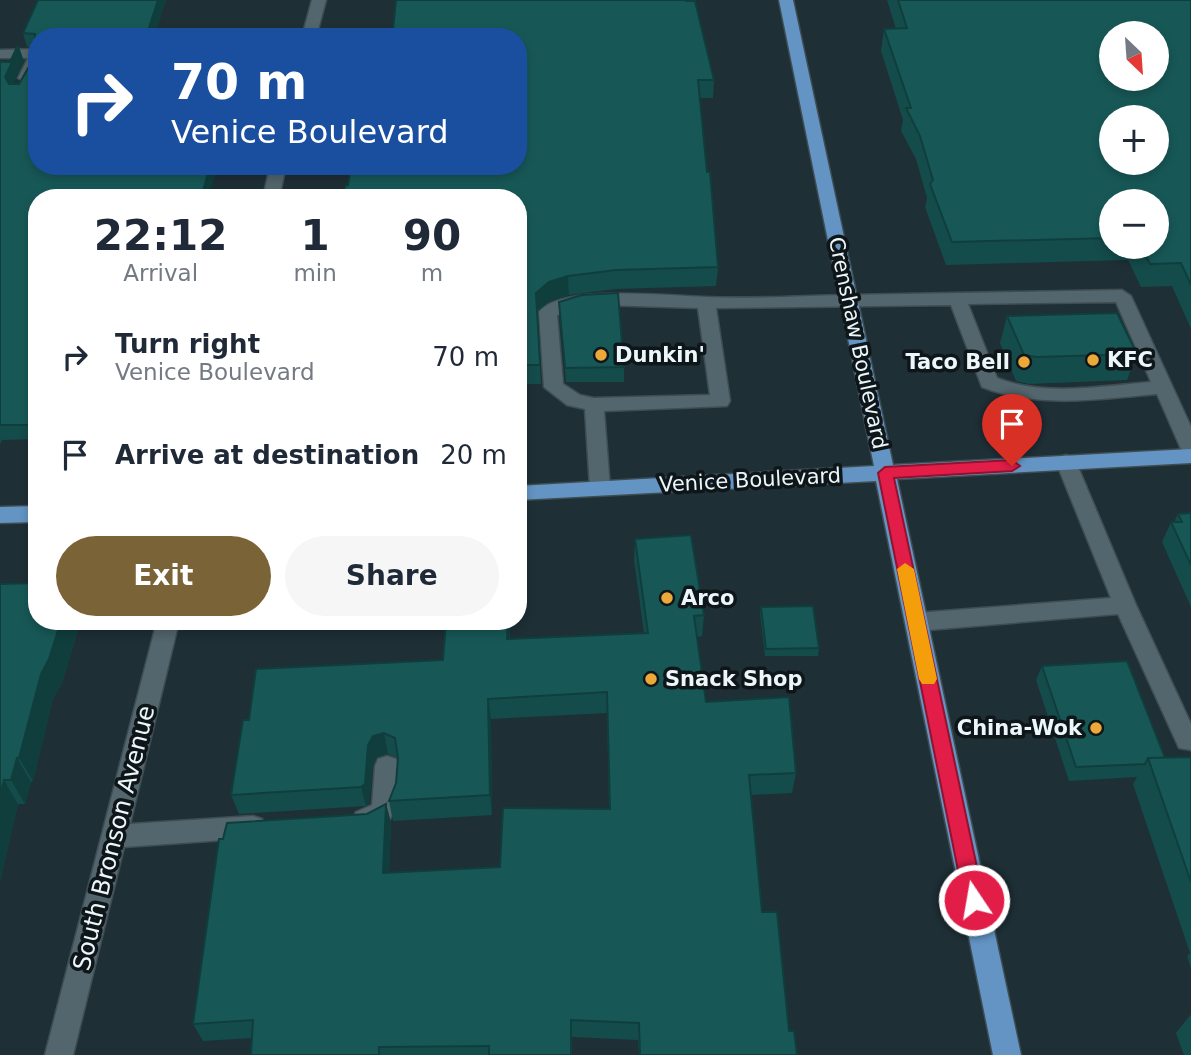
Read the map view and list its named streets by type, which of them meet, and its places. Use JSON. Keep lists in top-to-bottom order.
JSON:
{
  "streets": {
    "main road": ["Crenshaw Boulevard", "Venice Boulevard"],
    "street": ["South Bronson Avenue"]
  },
  "crossings": [
    ["Crenshaw Boulevard", "Venice Boulevard"]
  ],
  "places": [
    "Dunkin'",
    "KFC",
    "Taco Bell",
    "Arco",
    "Snack Shop",
    "China-Wok"
  ],
  "north": "bottom right",
  "page": {
    "map_buttons": ["+", "−"],
    "turn": ["70 m", "Venice Boulevard"],
    "eta": [
      "22:12",
      "Arrival",
      "1",
      "min",
      "90",
      "m"
    ],
    "list": [
      {
        "name": "Turn right",
        "note": "Venice Boulevard",
        "value": "70 m"
      },
      {
        "name": "Arrive at destination",
        "value": "20 m"
      }
    ],
    "buttons": ["Exit", "Share"]
  }
}
